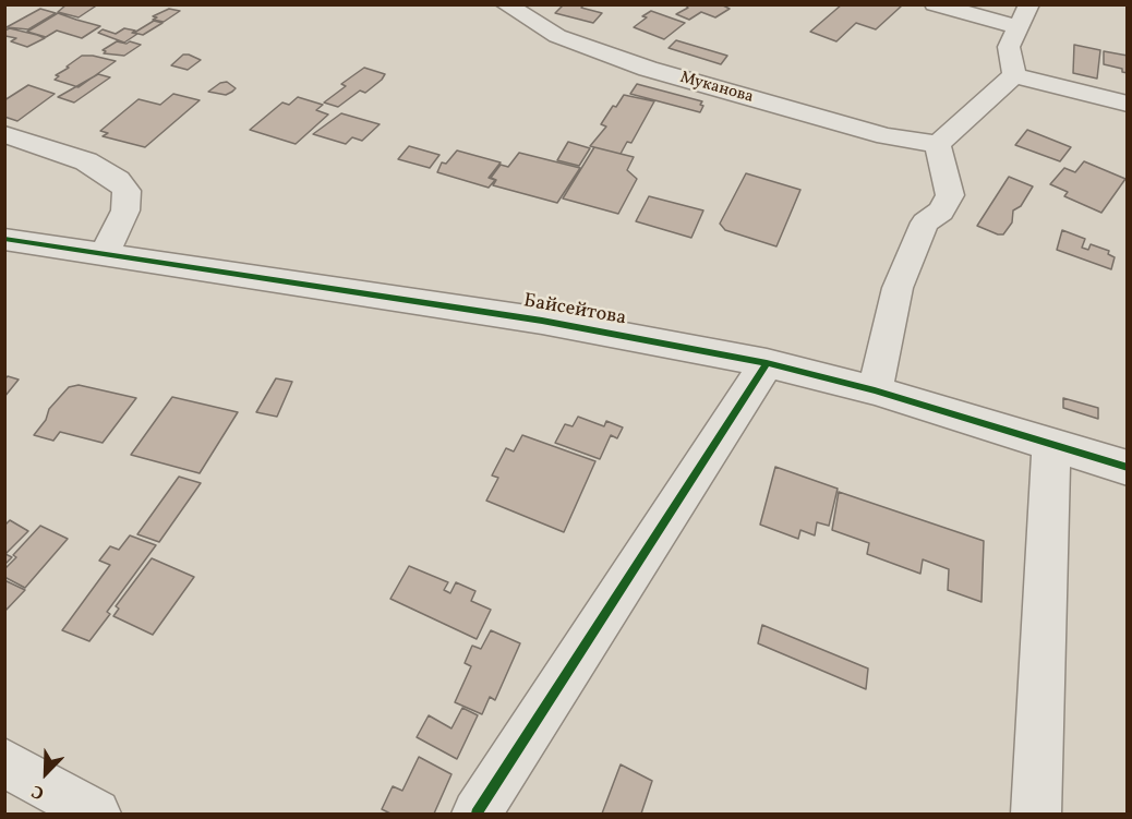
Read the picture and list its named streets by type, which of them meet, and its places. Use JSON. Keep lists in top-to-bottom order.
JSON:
{
  "streets": {
    "street": ["Муканова", "Байсейтова"]
  },
  "north": "bottom left"
}
